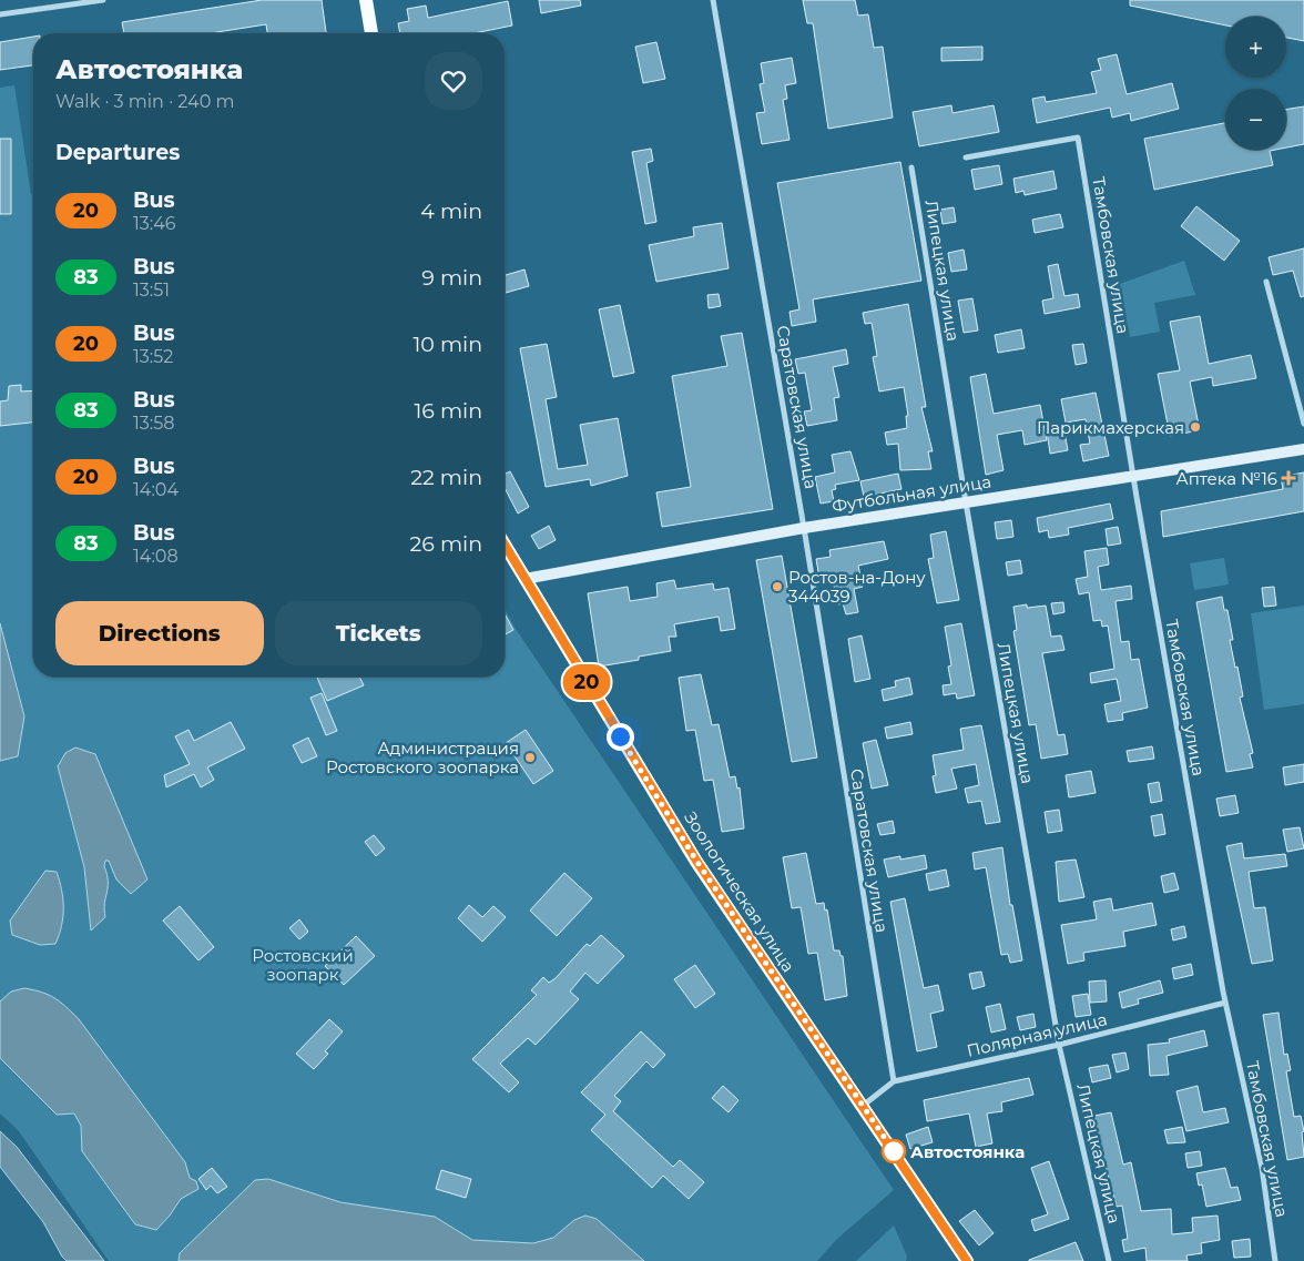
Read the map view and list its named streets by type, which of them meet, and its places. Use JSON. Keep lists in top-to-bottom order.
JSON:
{
  "streets": {
    "main road": ["Футбольная улица", "Зоологическая улица"],
    "street": [
      "Тамбовская улица",
      "Липецкая улица",
      "Саратовская улица",
      "Полярная улица"
    ]
  },
  "crossings": [
    ["Тамбовская улица", "Футбольная улица"],
    ["Тамбовская улица", "Полярная улица"],
    ["Липецкая улица", "Футбольная улица"],
    ["Липецкая улица", "Полярная улица"],
    ["Саратовская улица", "Футбольная улица"],
    ["Саратовская улица", "Полярная улица"],
    ["Футбольная улица", "Зоологическая улица"],
    ["Зоологическая улица", "Полярная улица"]
  ],
  "parks": ["Ростовский зоопарк"],
  "places": {
    "other": [
      "Парикмахерская",
      "Ростов-на-Дону 344039",
      "Администрация Ростовского зоопарка",
      "Автостоянка"
    ],
    "health": ["Аптека №16"]
  },
  "lines": ["bus line 20"],
  "page": {
    "on_map": "20",
    "map_buttons": ["+", "−"],
    "heading": [
      ["Автостоянка", "Walk · 3 min · 240 m"],
      "Departures"
    ],
    "list": [
      {
        "mark": "20",
        "name": "Bus",
        "note": "13:46",
        "value": "4 min"
      },
      {
        "mark": "83",
        "name": "Bus",
        "note": "13:51",
        "value": "9 min"
      },
      {
        "mark": "20",
        "name": "Bus",
        "note": "13:52",
        "value": "10 min"
      },
      {
        "mark": "83",
        "name": "Bus",
        "note": "13:58",
        "value": "16 min"
      },
      {
        "mark": "20",
        "name": "Bus",
        "note": "14:04",
        "value": "22 min"
      },
      {
        "mark": "83",
        "name": "Bus",
        "note": "14:08",
        "value": "26 min"
      }
    ],
    "buttons": ["Directions", "Tickets"]
  }
}
